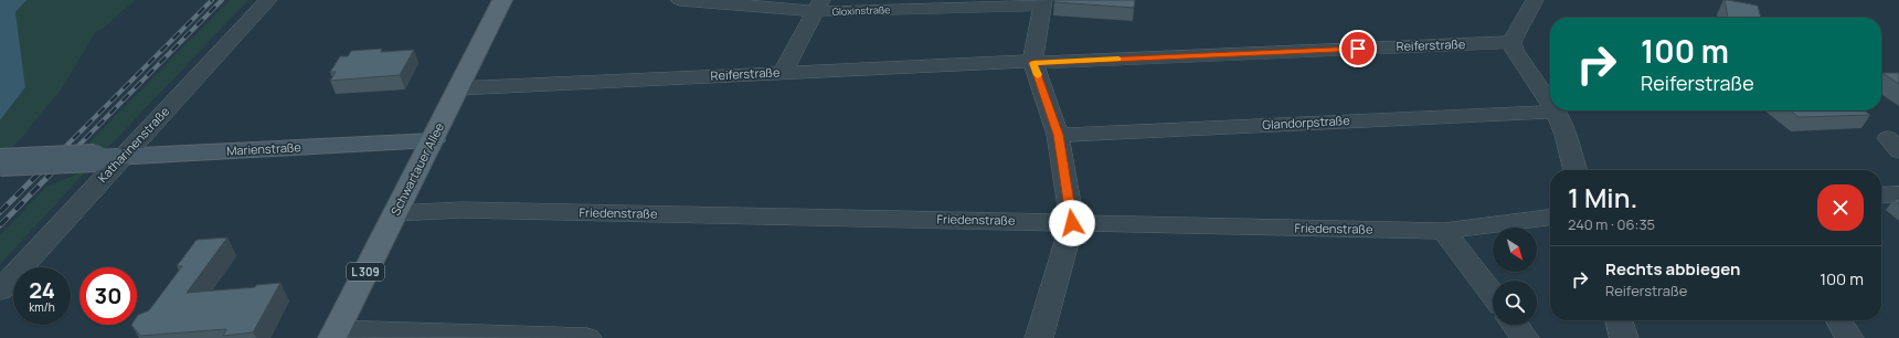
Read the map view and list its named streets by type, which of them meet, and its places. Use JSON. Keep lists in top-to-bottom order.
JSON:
{
  "streets": {
    "main road": ["Marienstraße", "Schwartauer Allee", "L 309"],
    "street": [
      "Gloxinstraße",
      "Reiferstraße",
      "Glandorpstraße",
      "Katharinenstraße",
      "Friedenstraße"
    ]
  },
  "crossings": [
    ["Reiferstraße", "Schwartauer Allee"],
    ["Katharinenstraße", "Marienstraße"],
    ["Marienstraße", "Schwartauer Allee"],
    ["Schwartauer Allee", "Friedenstraße"]
  ],
  "north": "bottom right",
  "page": {
    "turn": ["100 m", "Reiferstraße"],
    "heading": ["1 Min.", "240 m · 06:35"],
    "list": [
      {
        "name": "Rechts abbiegen",
        "note": "Reiferstraße",
        "value": "100 m"
      }
    ],
    "speed": "24 km/h",
    "limit": "30"
  }
}
